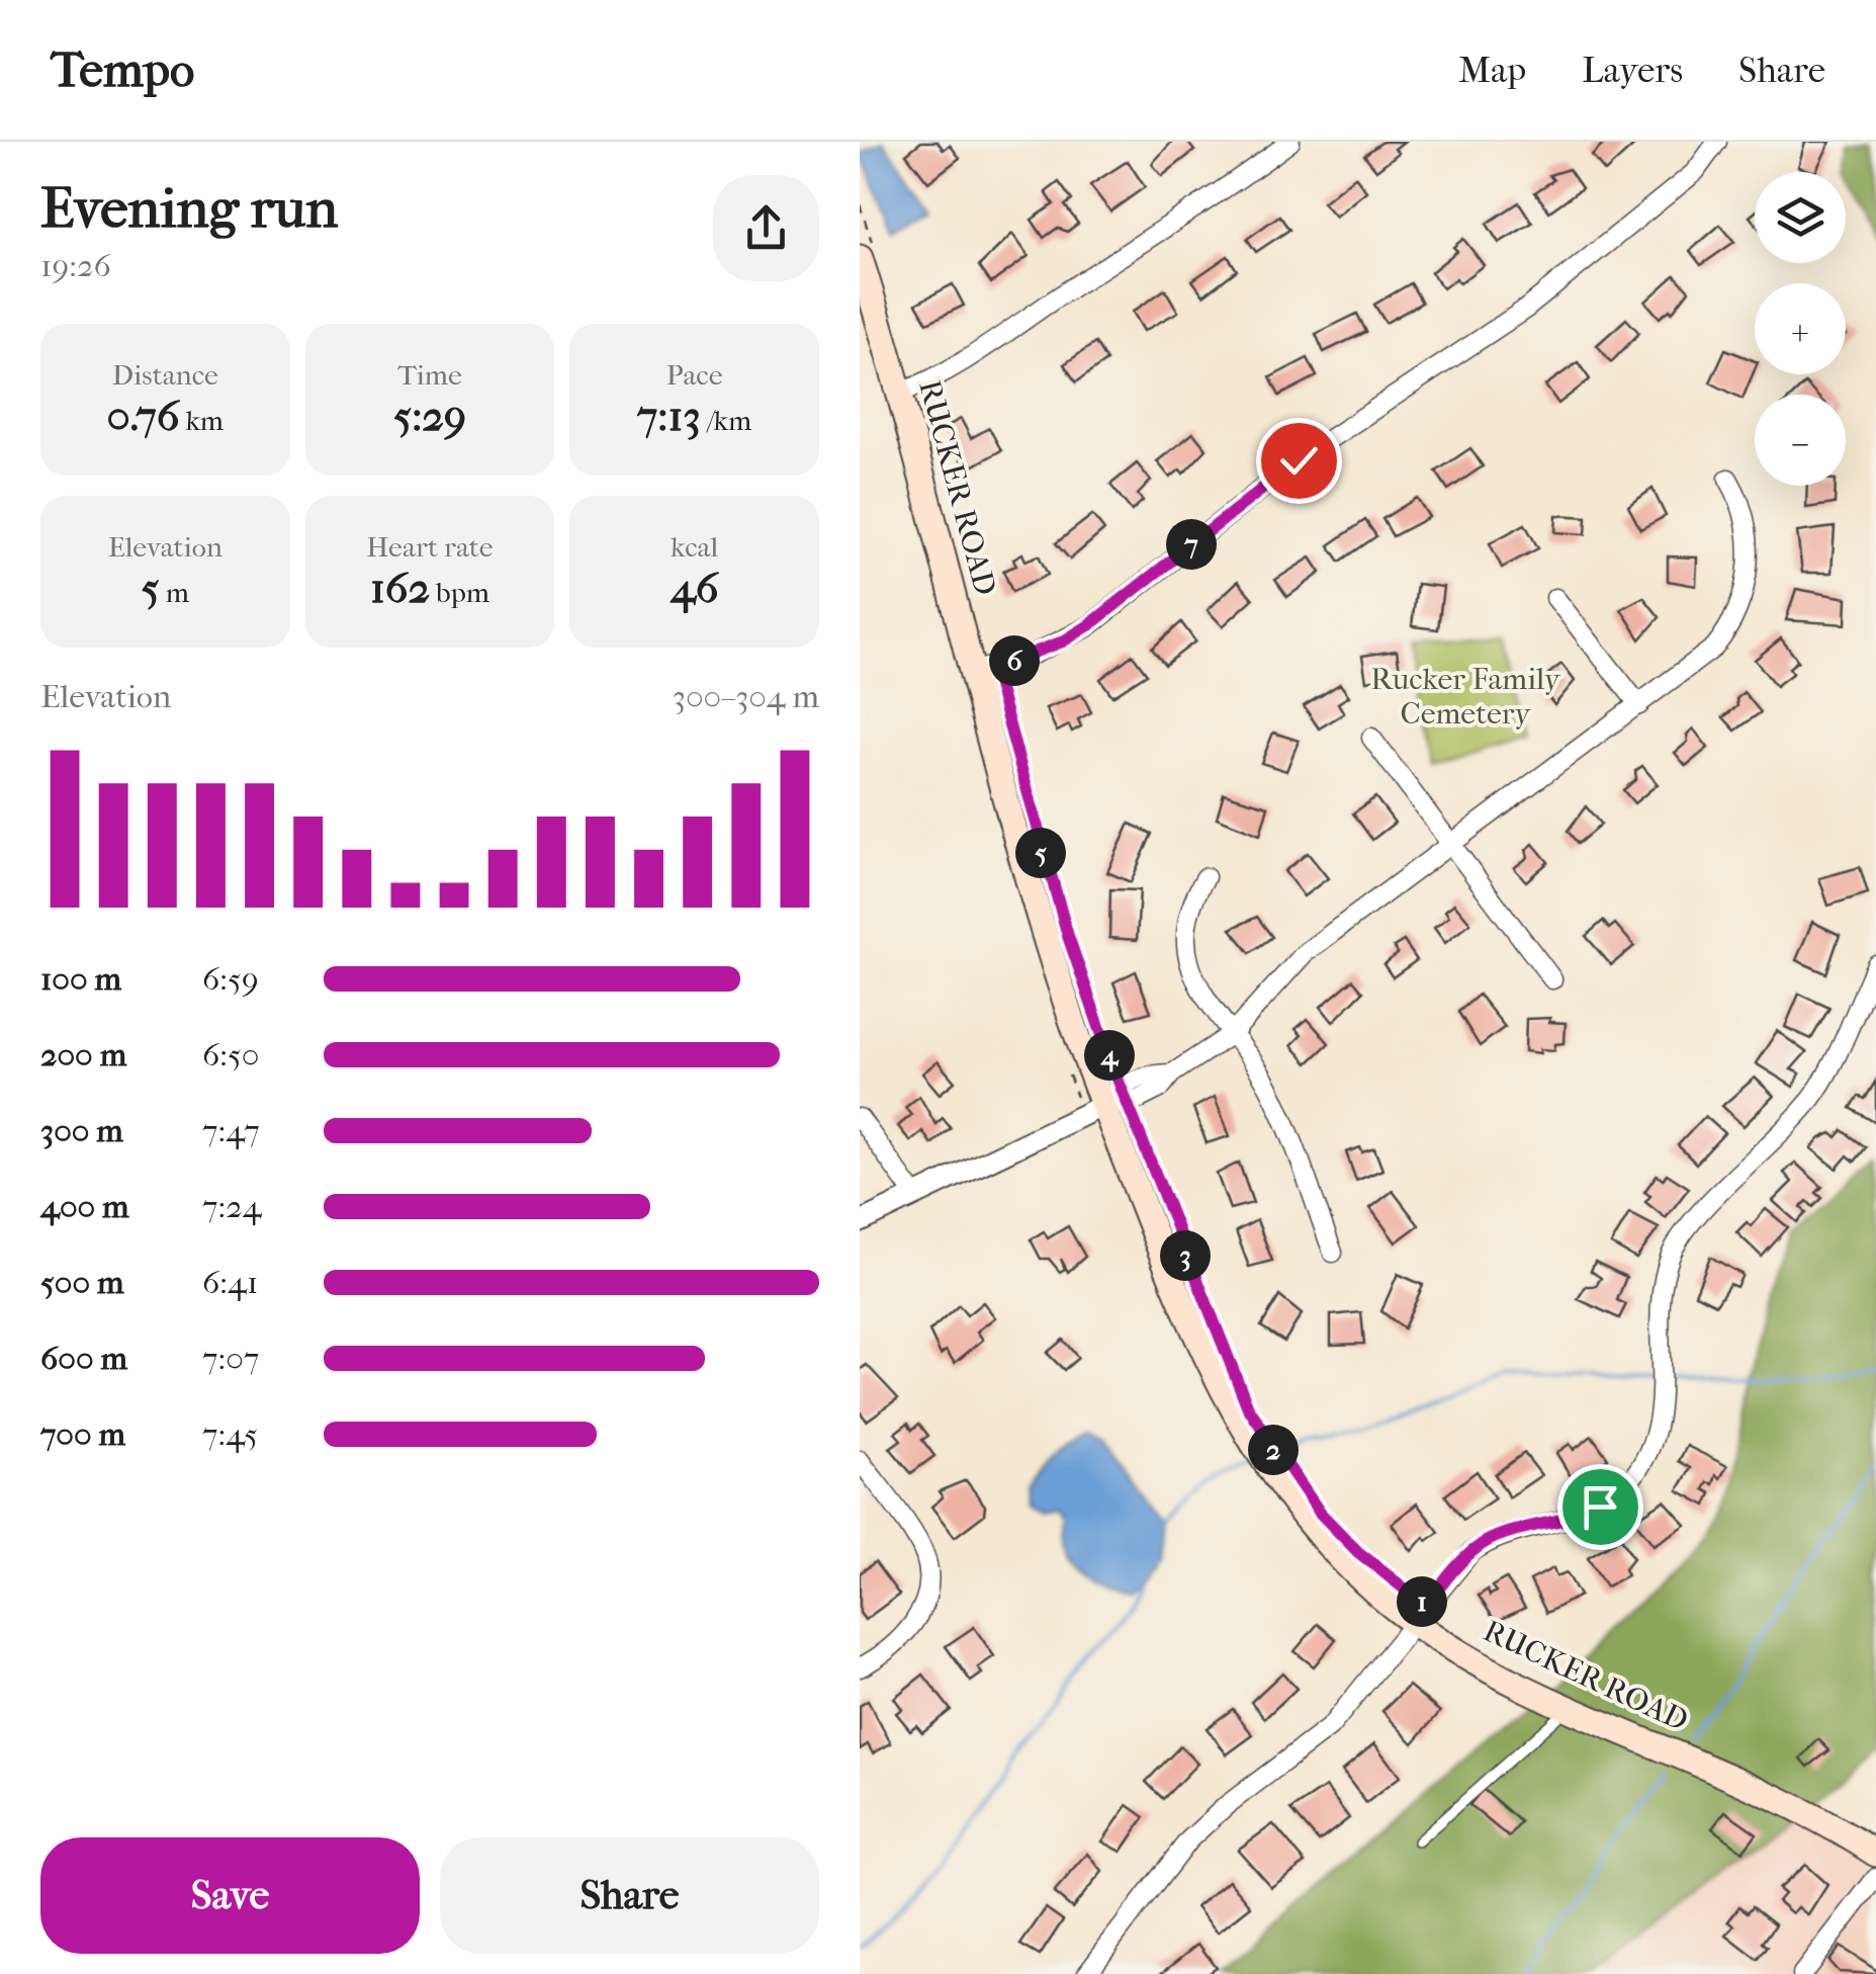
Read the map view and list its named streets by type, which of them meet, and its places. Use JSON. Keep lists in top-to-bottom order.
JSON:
{
  "streets": {
    "main road": ["RUCKER ROAD"]
  },
  "parks": ["Rucker Family Cemetery"],
  "page": {
    "header": "Tempo",
    "nav": ["Map", "Layers", "Share"],
    "heading": ["Evening run", "19:26"],
    "map_buttons": ["+", "−"],
    "stats": [
      ["Distance", "0.76 km"],
      ["Time", "5:29"],
      ["Pace", "7:13 /km"],
      ["Elevation", "5 m"],
      ["Heart rate", "162 bpm"],
      ["kcal", "46"]
    ],
    "pins": [
      "7",
      "6",
      "5",
      "4",
      "3",
      "2",
      "1"
    ],
    "chart": ["Elevation", "300–304 m"],
    "list": [
      {
        "name": "100 m",
        "note": "6:59"
      },
      {
        "name": "200 m",
        "note": "6:50"
      },
      {
        "name": "300 m",
        "note": "7:47"
      },
      {
        "name": "400 m",
        "note": "7:24"
      },
      {
        "name": "500 m",
        "note": "6:41"
      },
      {
        "name": "600 m",
        "note": "7:07"
      },
      {
        "name": "700 m",
        "note": "7:45"
      }
    ],
    "buttons": ["Save", "Share"]
  }
}
